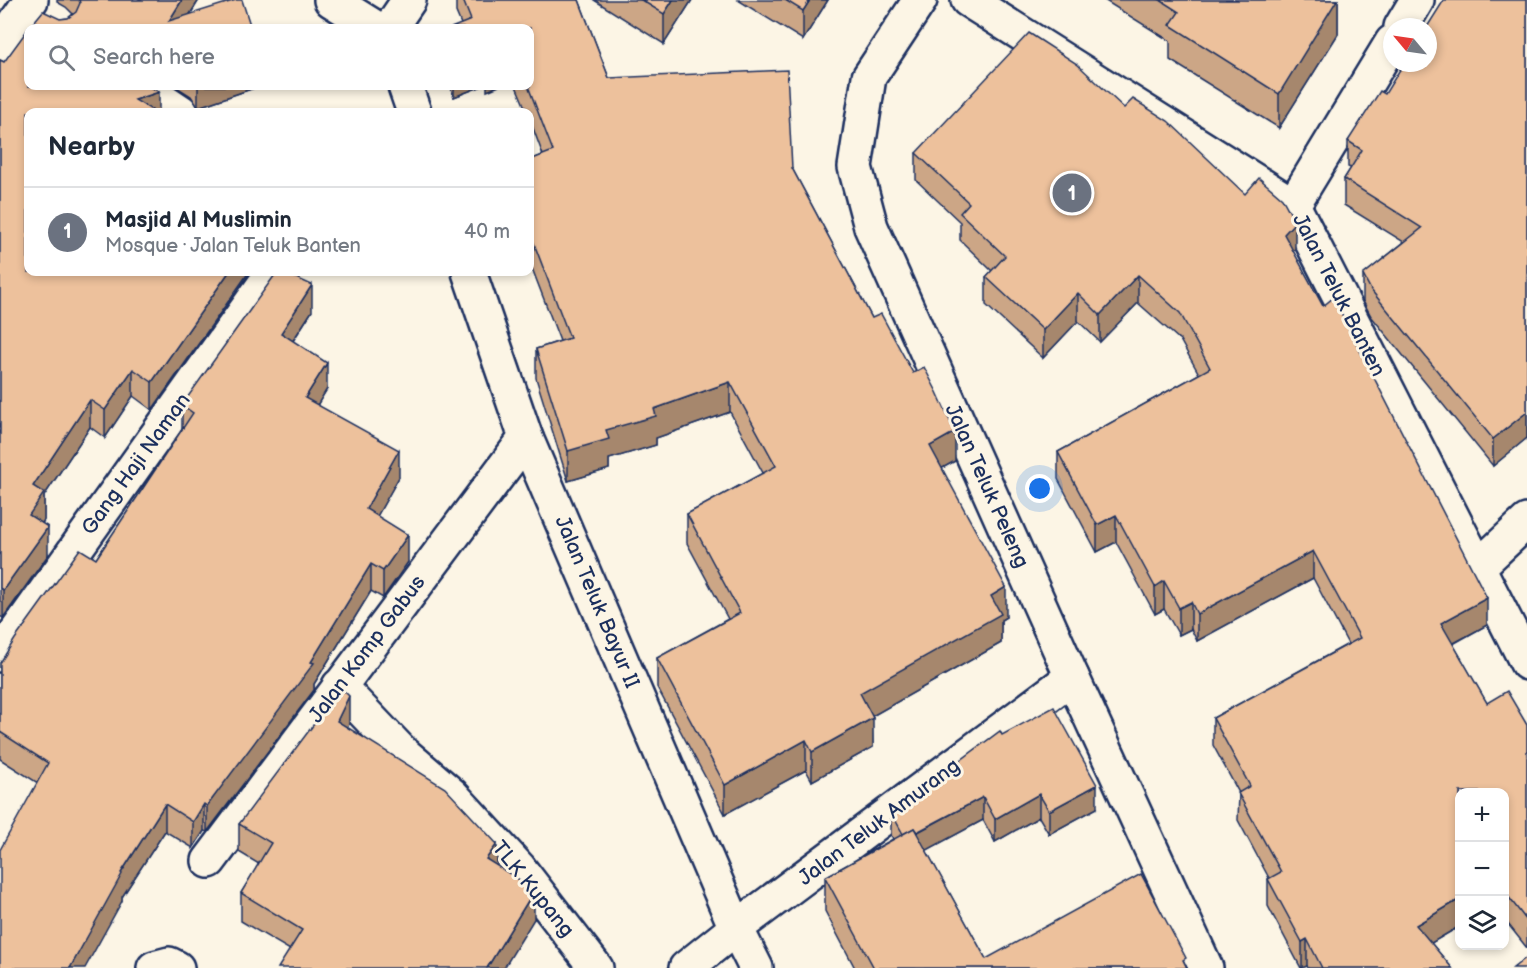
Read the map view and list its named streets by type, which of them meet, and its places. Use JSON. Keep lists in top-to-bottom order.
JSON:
{
  "streets": {
    "street": [
      "Jalan Teluk Banten",
      "Gang Haji Naman",
      "Jalan Teluk Peleng",
      "Jalan Teluk Bayur II",
      "Jalan Komp Gabus",
      "Jalan Teluk Amurang",
      "TLK Kupang"
    ]
  },
  "crossings": [
    ["Jalan Teluk Peleng", "Jalan Teluk Amurang"],
    ["Jalan Teluk Bayur II", "Jalan Komp Gabus"],
    ["Jalan Teluk Bayur II", "Jalan Teluk Amurang"],
    ["Jalan Komp Gabus", "TLK Kupang"]
  ],
  "north": "top left",
  "page": {
    "search": "Search here",
    "heading": "Nearby",
    "pins": "1",
    "list": [
      {
        "mark": "1",
        "name": "Masjid Al Muslimin",
        "note": "Mosque · Jalan Teluk Banten",
        "value": "40 m"
      }
    ],
    "map_buttons": ["+", "−"]
  }
}
